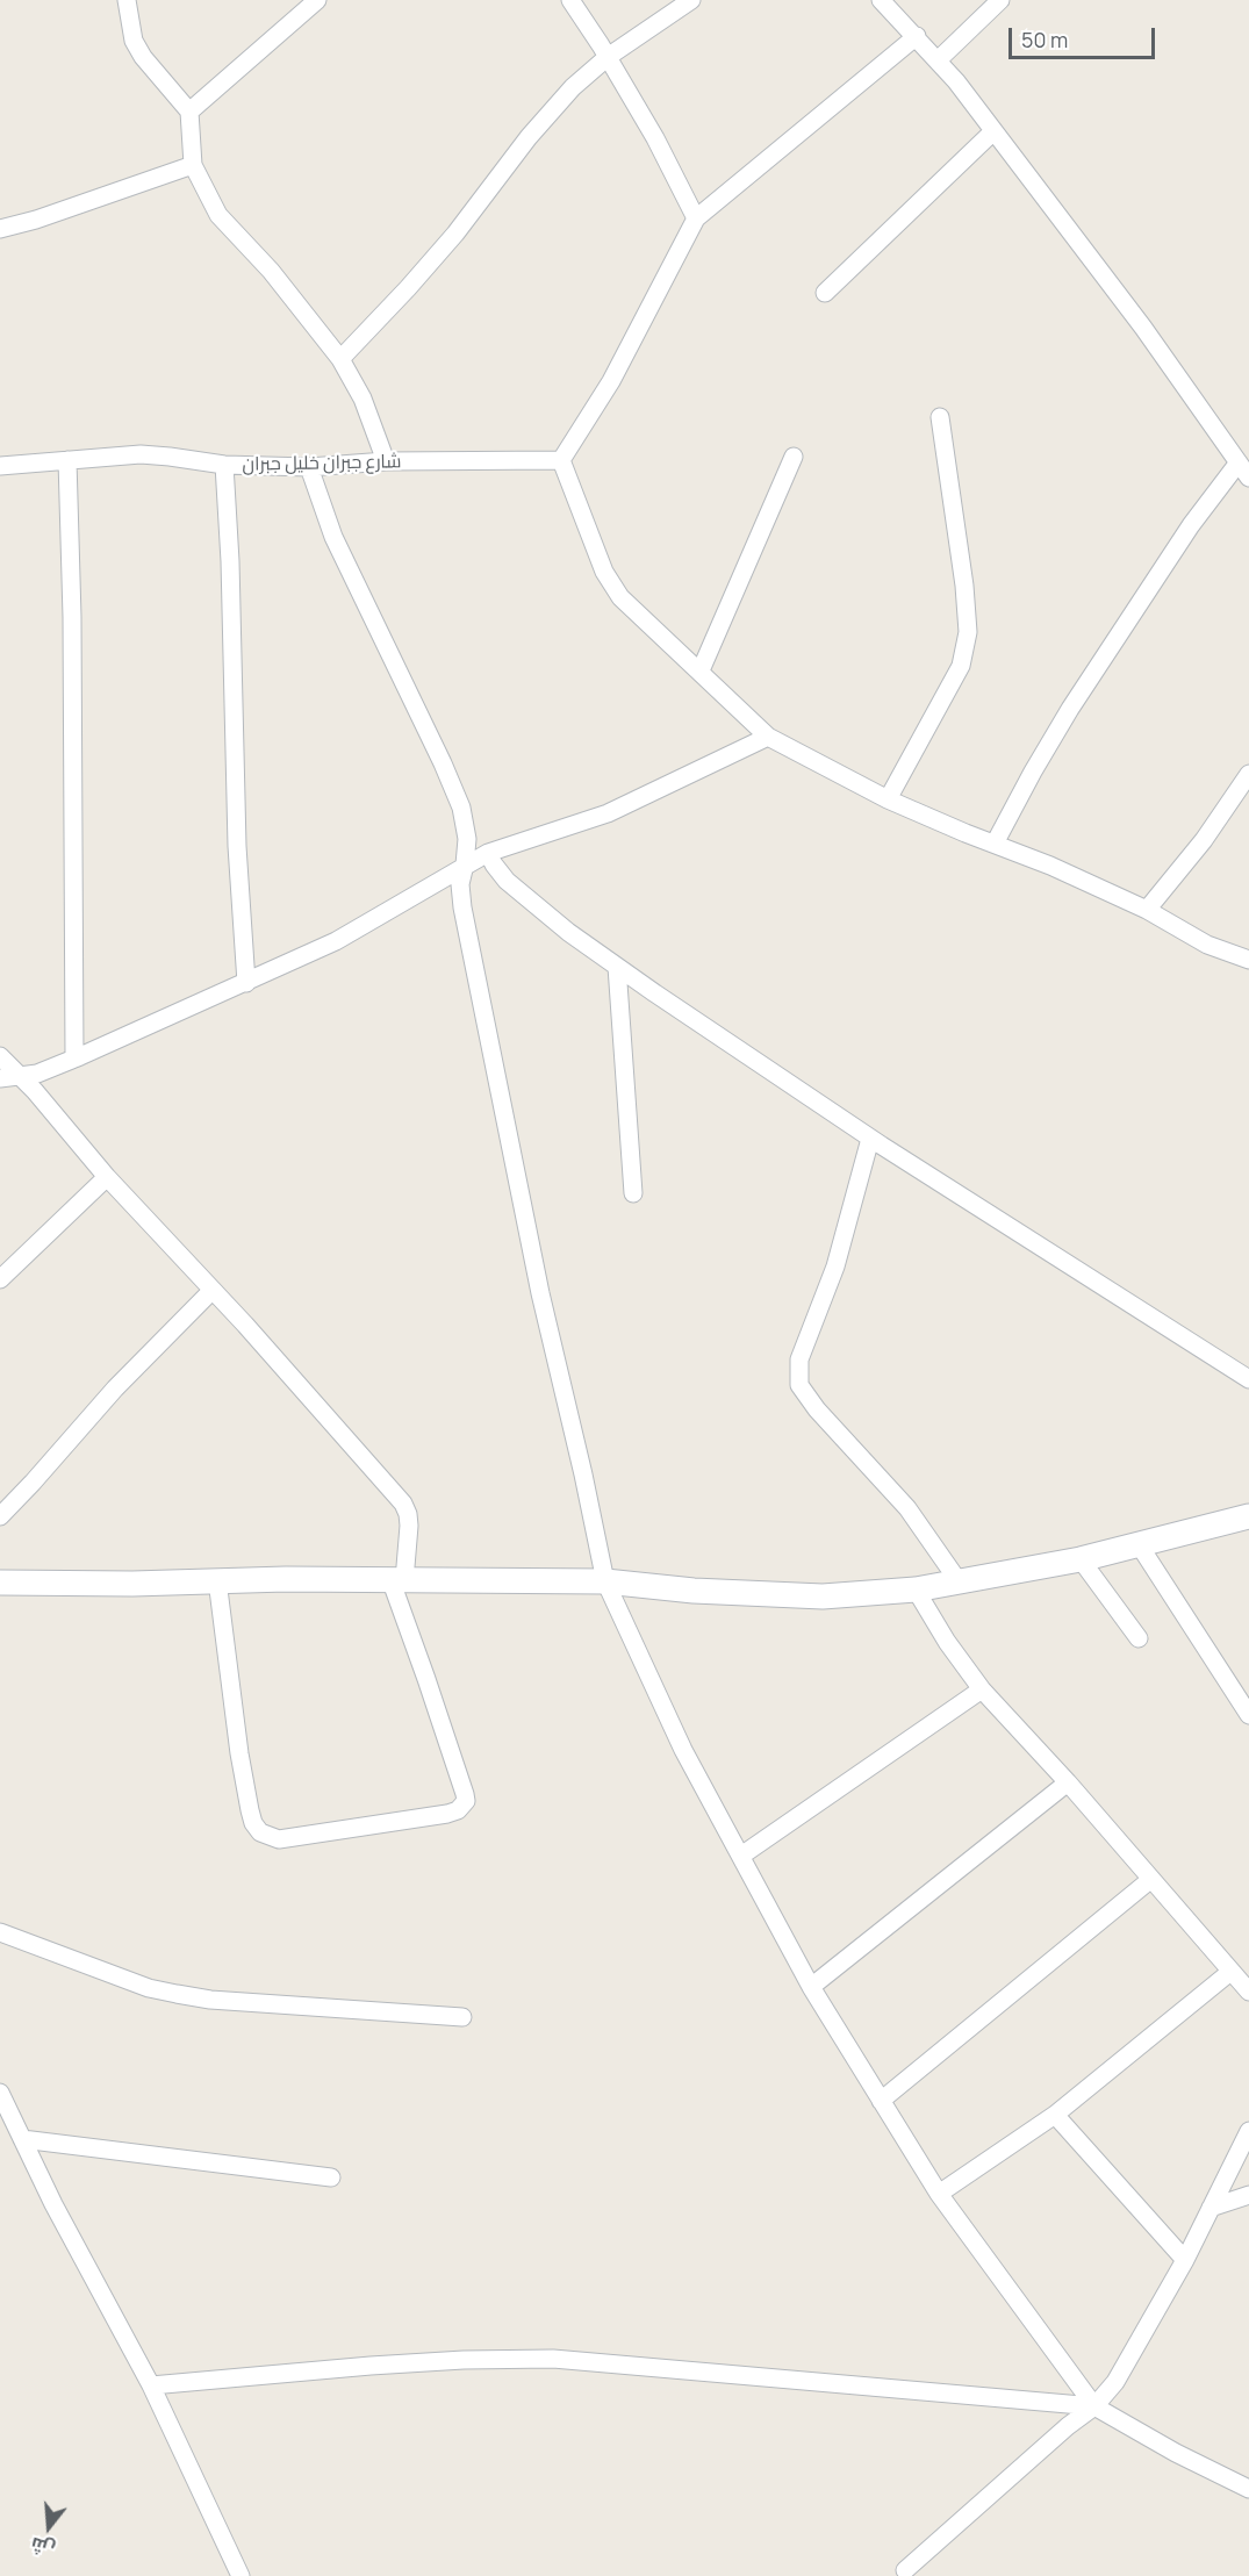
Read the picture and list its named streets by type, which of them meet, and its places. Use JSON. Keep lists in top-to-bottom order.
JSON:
{
  "streets": {
    "street": ["شارع جبران خليل جبران"]
  },
  "scale_bar": "50 m",
  "north": "bottom"
}
